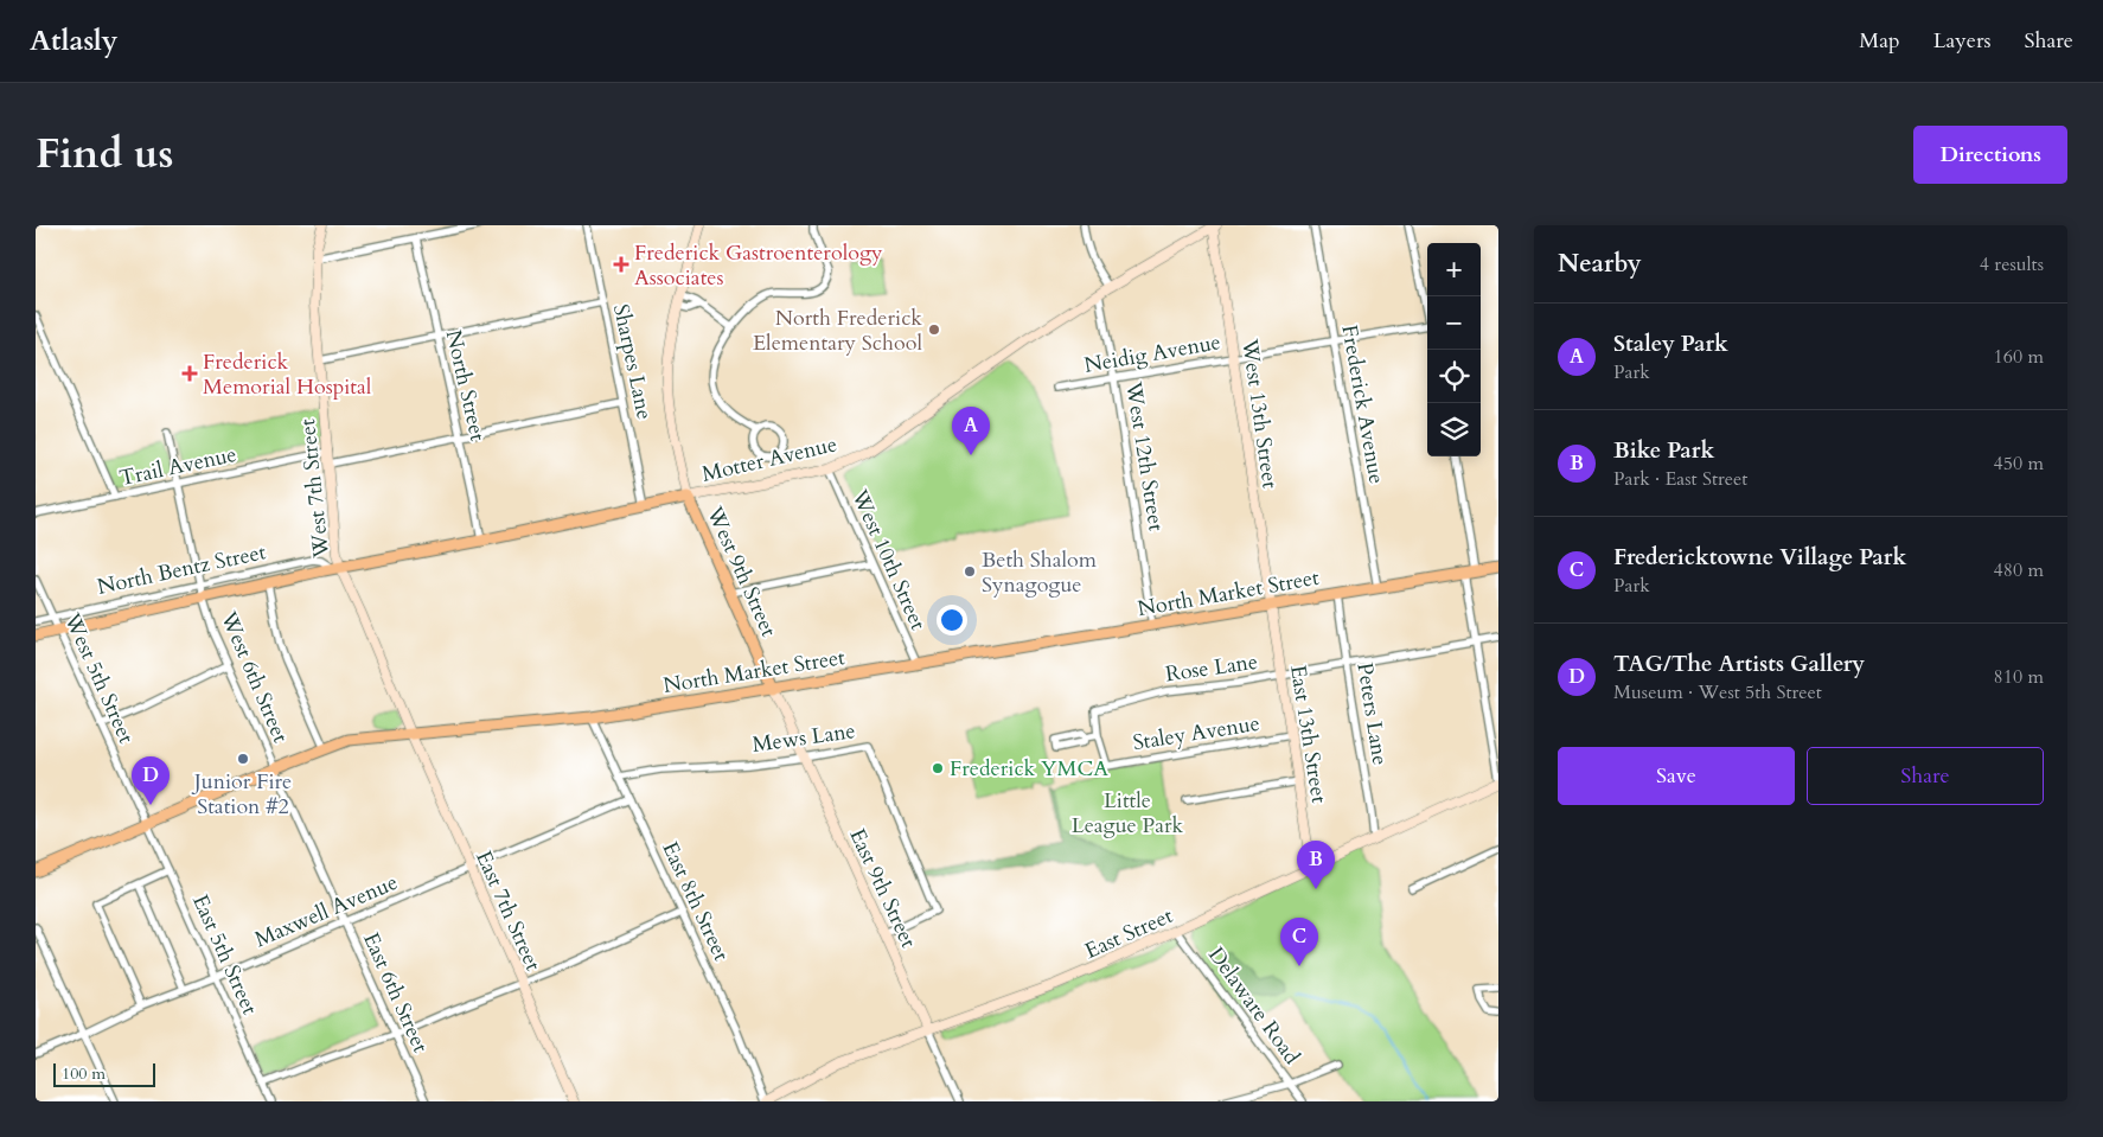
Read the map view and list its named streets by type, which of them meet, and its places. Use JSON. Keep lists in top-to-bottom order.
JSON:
{
  "streets": {
    "main road": [
      "West 13th Street",
      "Motter Avenue",
      "West 7th Street",
      "North Bentz Street",
      "West 9th Street",
      "North Market Street",
      "East 13th Street",
      "East 9th Street",
      "East 7th Street",
      "East Street"
    ],
    "street": [
      "Neidig Avenue",
      "Sharpes Lane",
      "North Street",
      "Frederick Avenue",
      "West 12th Street",
      "Trail Avenue",
      "West 10th Street",
      "Rose Lane",
      "West 6th Street",
      "West 5th Street",
      "Peters Lane",
      "Staley Avenue",
      "Mews Lane",
      "East 8th Street",
      "Maxwell Avenue",
      "East 5th Street",
      "East 6th Street",
      "Delaware Road"
    ]
  },
  "crossings": [
    ["Neidig Avenue", "Frederick Avenue"],
    ["Neidig Avenue", "West 13th Street"],
    ["Neidig Avenue", "West 12th Street"],
    ["Sharpes Lane", "Motter Avenue"],
    ["North Street", "Motter Avenue"],
    ["Frederick Avenue", "North Market Street"],
    ["West 13th Street", "Motter Avenue"],
    ["West 13th Street", "North Market Street"],
    ["West 13th Street", "East 13th Street"],
    ["West 12th Street", "Motter Avenue"],
    ["West 12th Street", "North Market Street"],
    ["Motter Avenue", "West 7th Street"],
    ["Motter Avenue", "West 10th Street"],
    ["Motter Avenue", "North Bentz Street"],
    ["Motter Avenue", "West 9th Street"],
    ["Trail Avenue", "West 7th Street"],
    ["Trail Avenue", "West 6th Street"],
    ["West 7th Street", "North Bentz Street"],
    ["West 7th Street", "North Market Street"],
    ["West 7th Street", "East 7th Street"],
    ["West 10th Street", "North Market Street"],
    ["North Bentz Street", "West 6th Street"],
    ["North Bentz Street", "West 5th Street"],
    ["West 9th Street", "North Market Street"],
    ["West 9th Street", "East 9th Street"],
    ["North Market Street", "West 6th Street"],
    ["North Market Street", "West 5th Street"],
    ["North Market Street", "Peters Lane"],
    ["North Market Street", "East 13th Street"],
    ["North Market Street", "East 9th Street"],
    ["North Market Street", "East 8th Street"],
    ["North Market Street", "East 7th Street"],
    ["North Market Street", "East 5th Street"],
    ["North Market Street", "East 6th Street"],
    ["Rose Lane", "Peters Lane"],
    ["Rose Lane", "Staley Avenue"],
    ["Rose Lane", "East 13th Street"],
    ["West 6th Street", "East 6th Street"],
    ["West 5th Street", "East 5th Street"],
    ["Peters Lane", "East Street"],
    ["Staley Avenue", "East 13th Street"],
    ["East 13th Street", "East Street"],
    ["Mews Lane", "East 9th Street"],
    ["Mews Lane", "East 8th Street"],
    ["East 9th Street", "East Street"],
    ["East 8th Street", "Maxwell Avenue"],
    ["East 8th Street", "East Street"],
    ["Maxwell Avenue", "East 7th Street"],
    ["Maxwell Avenue", "East 5th Street"],
    ["Maxwell Avenue", "East 6th Street"],
    ["East Street", "Delaware Road"]
  ],
  "parks": ["Little League Park"],
  "places": {
    "health": ["Frederick Gastroenterology Associates", "Frederick Memorial Hospital"],
    "other": [
      "North Frederick Elementary School",
      "Beth Shalom Synagogue",
      "Junior Fire Station #2",
      "Frederick YMCA"
    ]
  },
  "scale_bar": "100 m",
  "page": {
    "header": "Atlasly",
    "nav": ["Map", "Layers", "Share"],
    "title": "Find us",
    "buttons": [
      "Directions",
      ["Save", "Share"]
    ],
    "heading": ["Nearby", "4 results"],
    "map_buttons": ["+", "−"],
    "list": [
      {
        "mark": "A",
        "name": "Staley Park",
        "note": "Park",
        "value": "160 m"
      },
      {
        "mark": "B",
        "name": "Bike Park",
        "note": "Park · East Street",
        "value": "450 m"
      },
      {
        "mark": "C",
        "name": "Fredericktowne Village Park",
        "note": "Park",
        "value": "480 m"
      },
      {
        "mark": "D",
        "name": "TAG/The Artists Gallery",
        "note": "Museum · West 5th Street",
        "value": "810 m"
      }
    ],
    "pins": [
      "A",
      "D",
      "B",
      "C"
    ],
    "scale": "100 m"
  }
}
